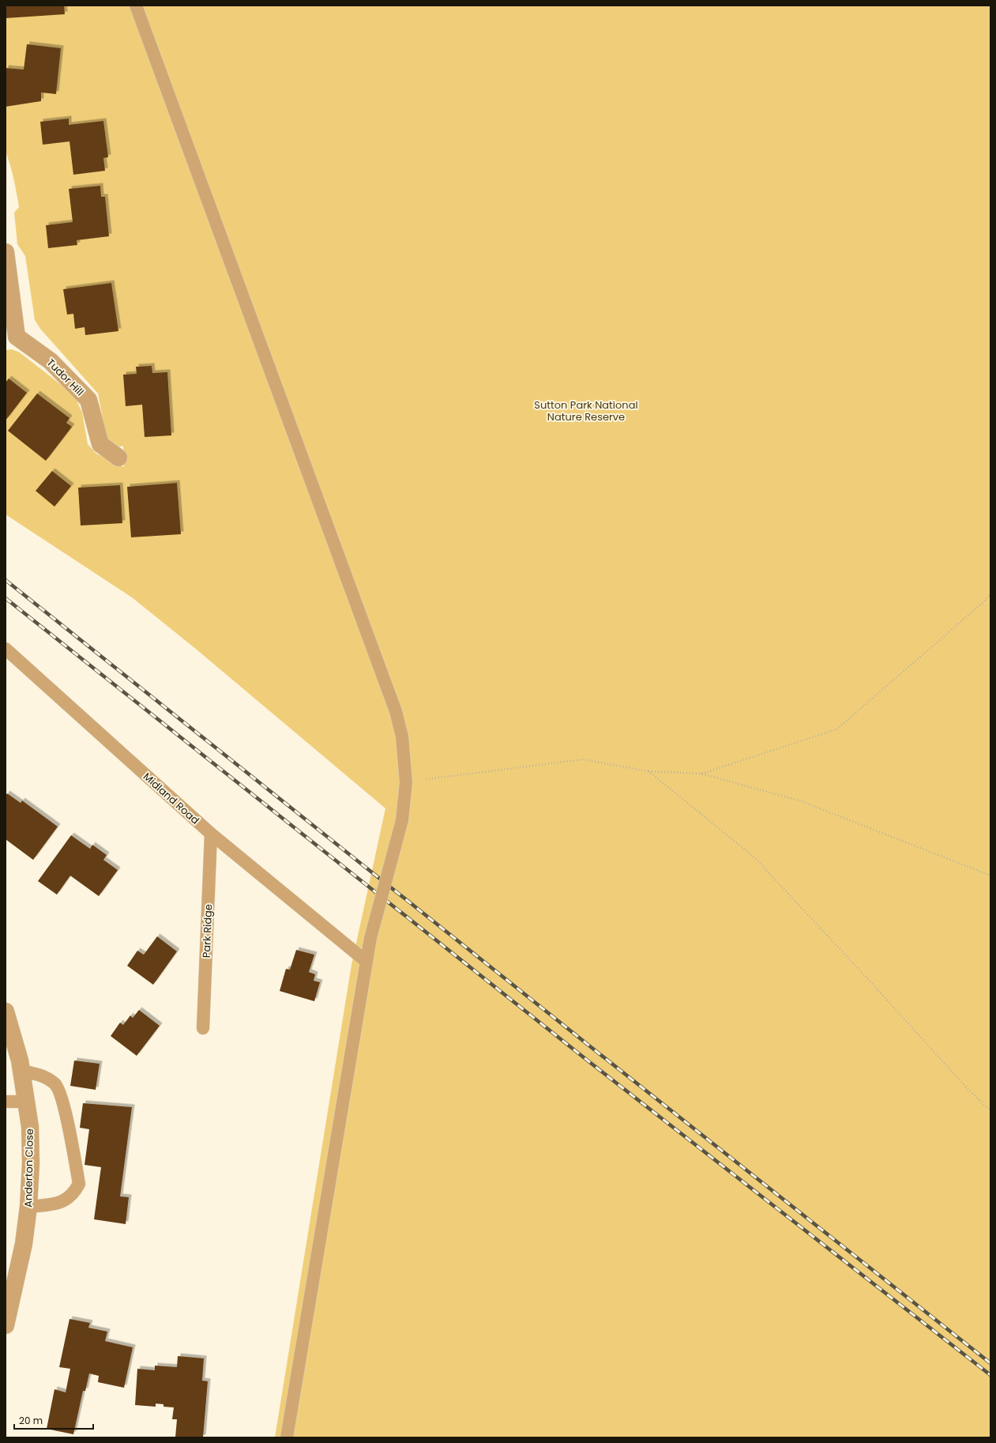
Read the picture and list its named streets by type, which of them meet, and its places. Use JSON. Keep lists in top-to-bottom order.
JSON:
{
  "streets": {
    "street": ["Tudor Hill", "Anderton Close"],
    "lane": ["Midland Road", "Park Ridge"]
  },
  "crossings": [
    ["Midland Road", "Park Ridge"]
  ],
  "parks": ["Sutton Park National Nature Reserve"],
  "scale_bar": "20 m"
}
